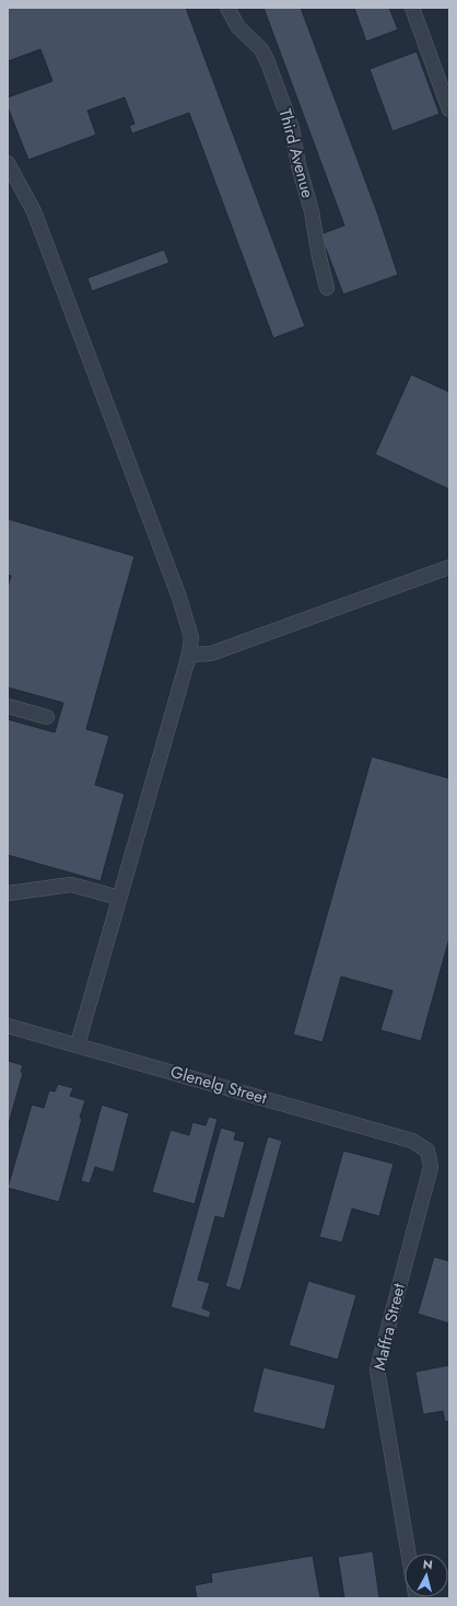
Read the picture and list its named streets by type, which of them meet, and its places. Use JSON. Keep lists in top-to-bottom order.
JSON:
{
  "streets": {
    "street": ["Third Avenue", "Glenelg Street", "Maffra Street"]
  },
  "crossings": [
    ["Glenelg Street", "Maffra Street"]
  ],
  "north": "top"
}
